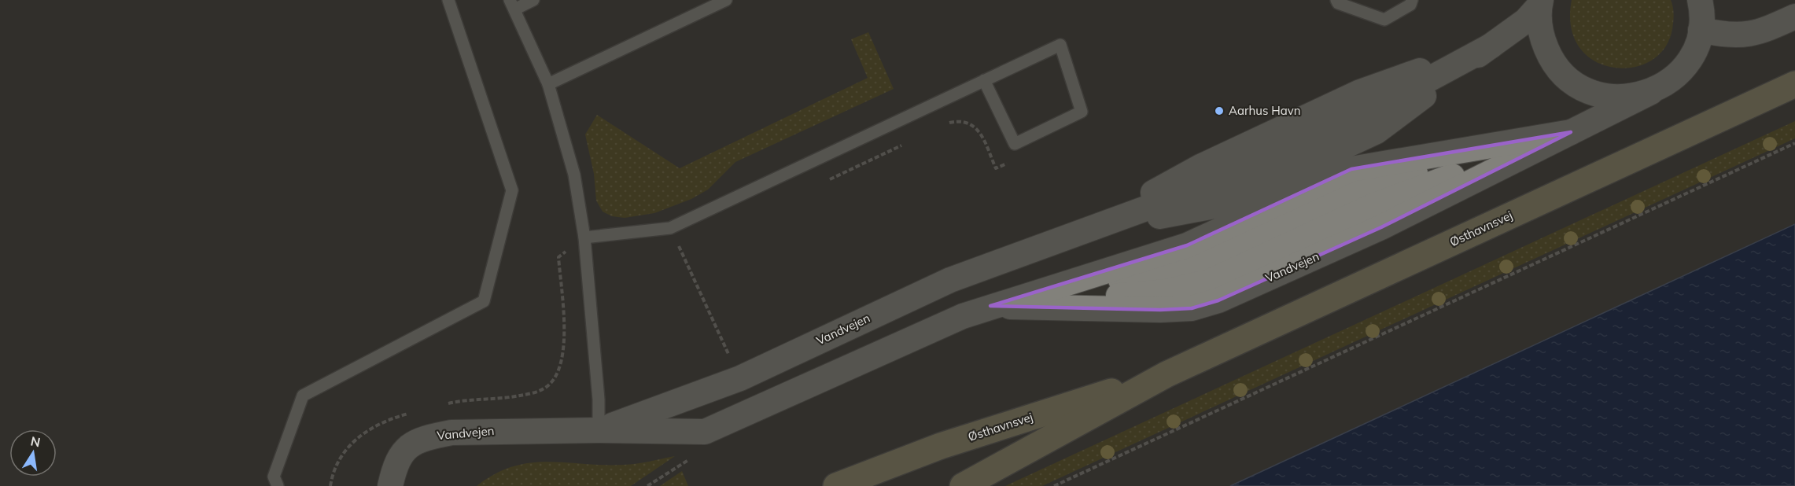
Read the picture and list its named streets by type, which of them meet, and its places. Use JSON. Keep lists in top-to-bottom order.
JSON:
{
  "streets": {
    "street": ["Østhavnsvej", "Vandvejen"]
  },
  "places": ["Aarhus Havn"],
  "north": "top"
}
